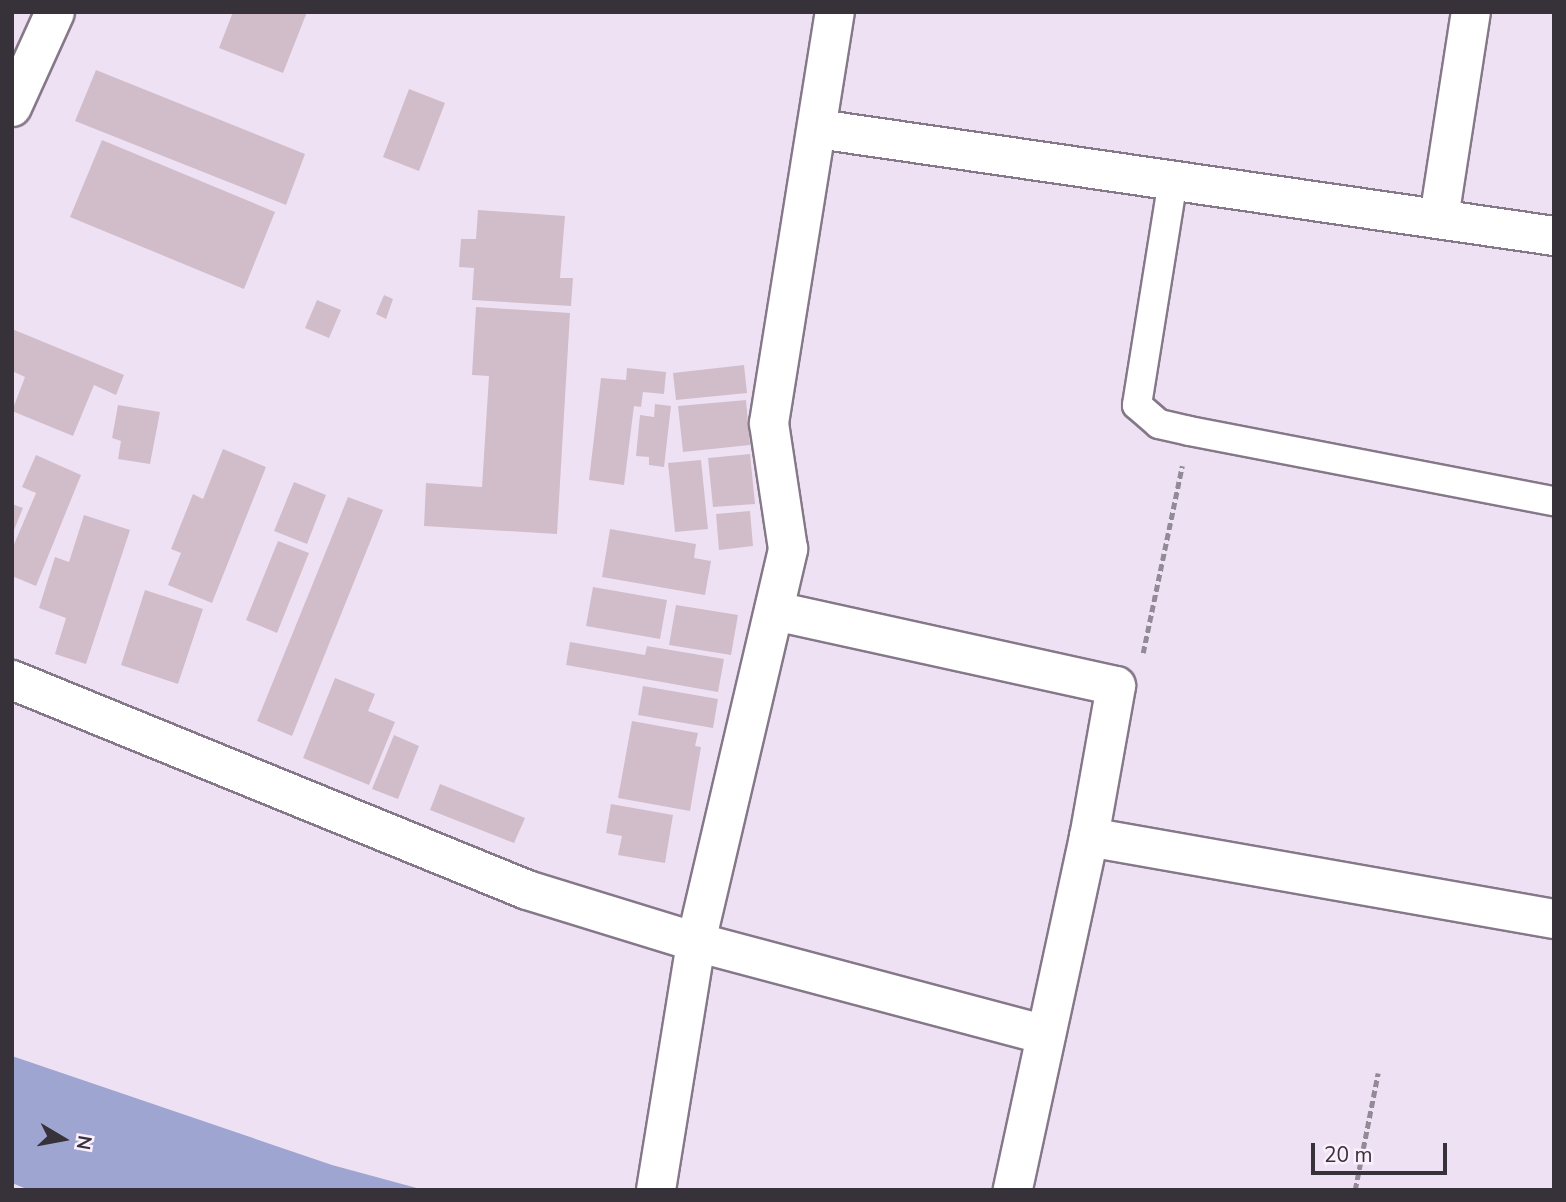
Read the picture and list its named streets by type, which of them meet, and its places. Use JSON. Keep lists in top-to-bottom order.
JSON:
{
  "scale_bar": "20 m",
  "north": "right"
}
